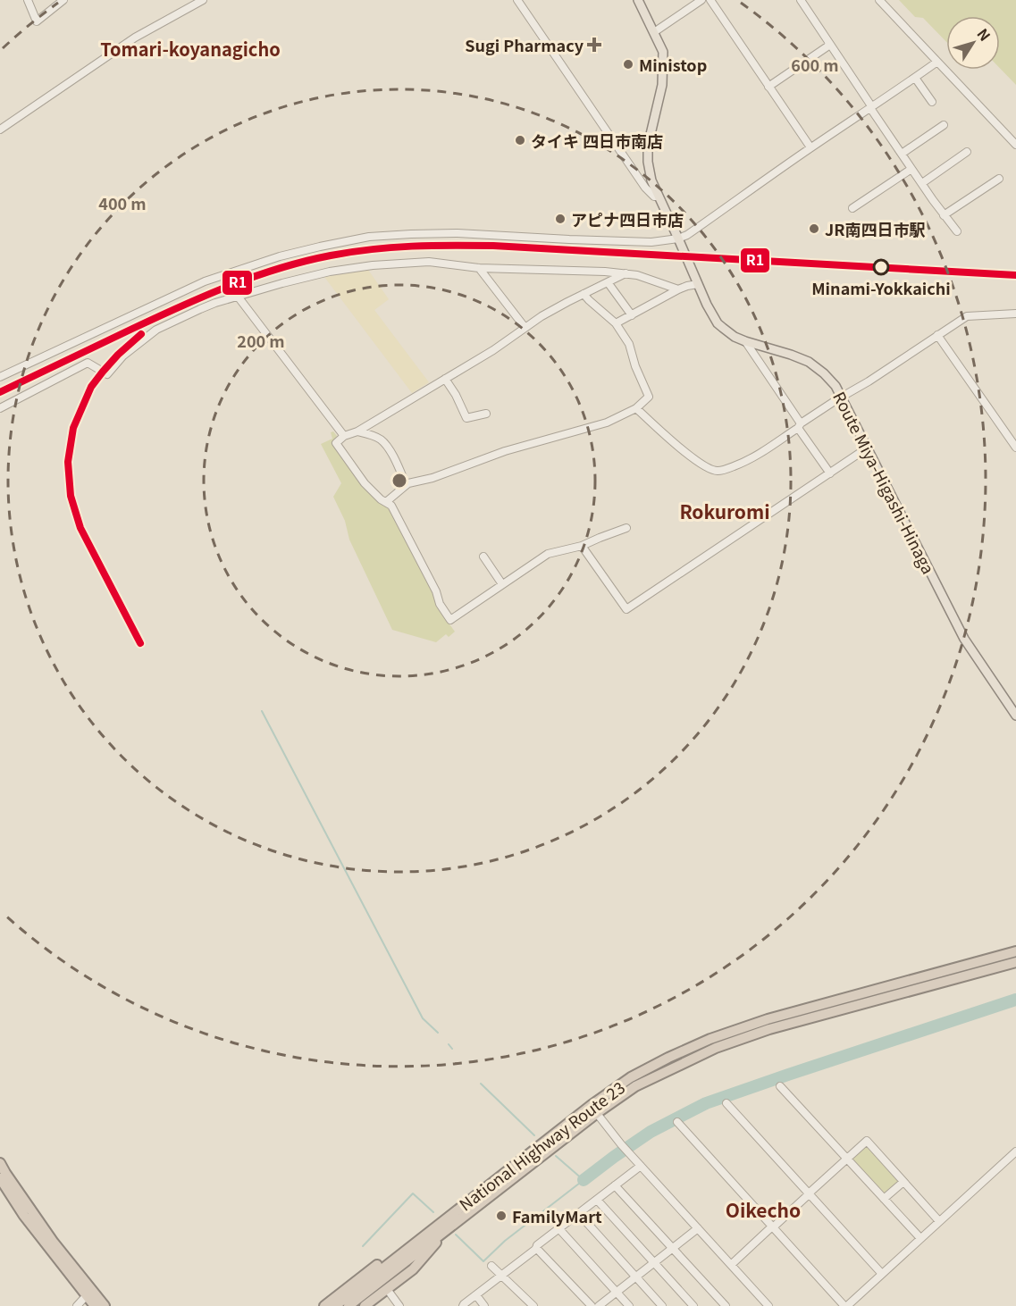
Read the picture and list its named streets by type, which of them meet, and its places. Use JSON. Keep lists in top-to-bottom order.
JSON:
{
  "streets": {
    "highway": ["National Highway Route 23"],
    "main road": ["Route Miya-Higashi-Hinaga"]
  },
  "districts": ["Tomari-koyanagicho", "Rokuromi", "Oikecho"],
  "places": {
    "health": ["Sugi Pharmacy"],
    "other": [
      "Ministop",
      "タイキ 四日市南店",
      "アピナ四日市店",
      "JR南四日市駅",
      "Minami-Yokkaichi",
      "FamilyMart"
    ]
  },
  "lines": ["transit line R1"],
  "north": "top right",
  "rings": ["600 m", "400 m", "200 m"]
}
